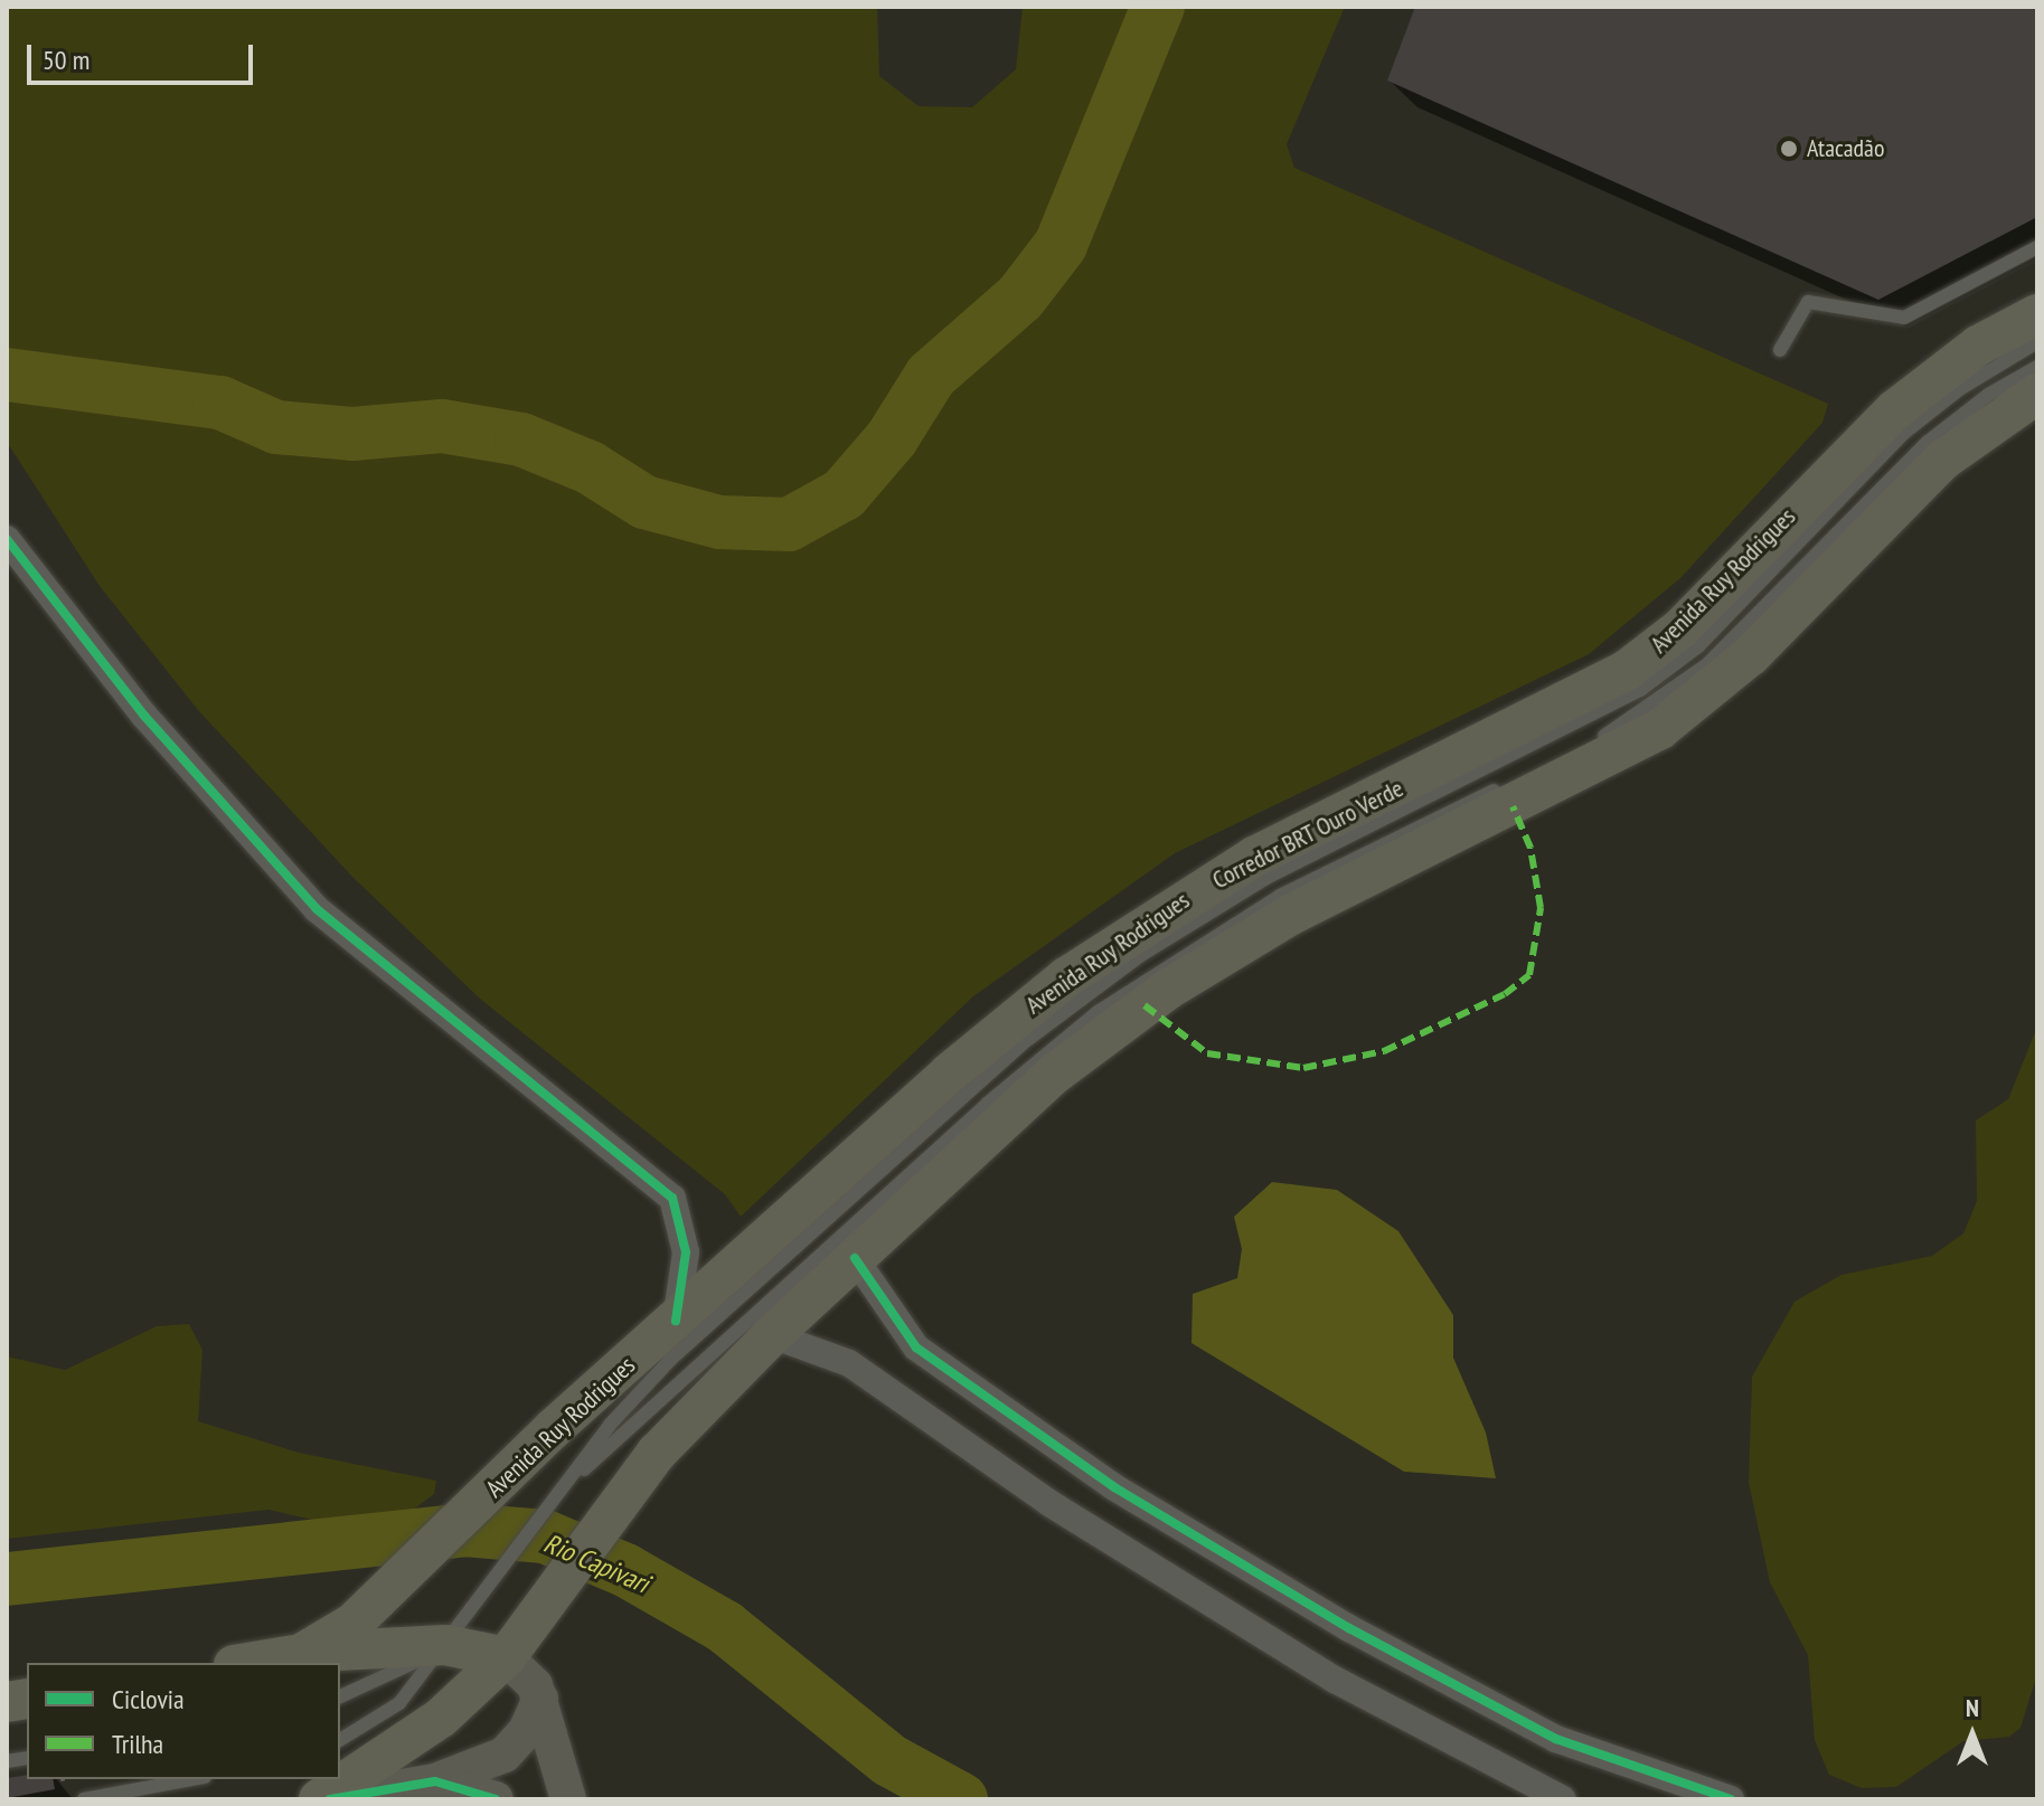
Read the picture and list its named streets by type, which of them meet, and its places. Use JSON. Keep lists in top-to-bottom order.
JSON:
{
  "streets": {
    "main road": ["Avenida Ruy Rodrigues"],
    "lane": ["Corredor BRT Ouro Verde"]
  },
  "water": ["Rio Capivari"],
  "places": ["Atacadão"],
  "legend": ["Ciclovia", "Trilha"],
  "scale_bar": "50 m",
  "north": "top"
}
